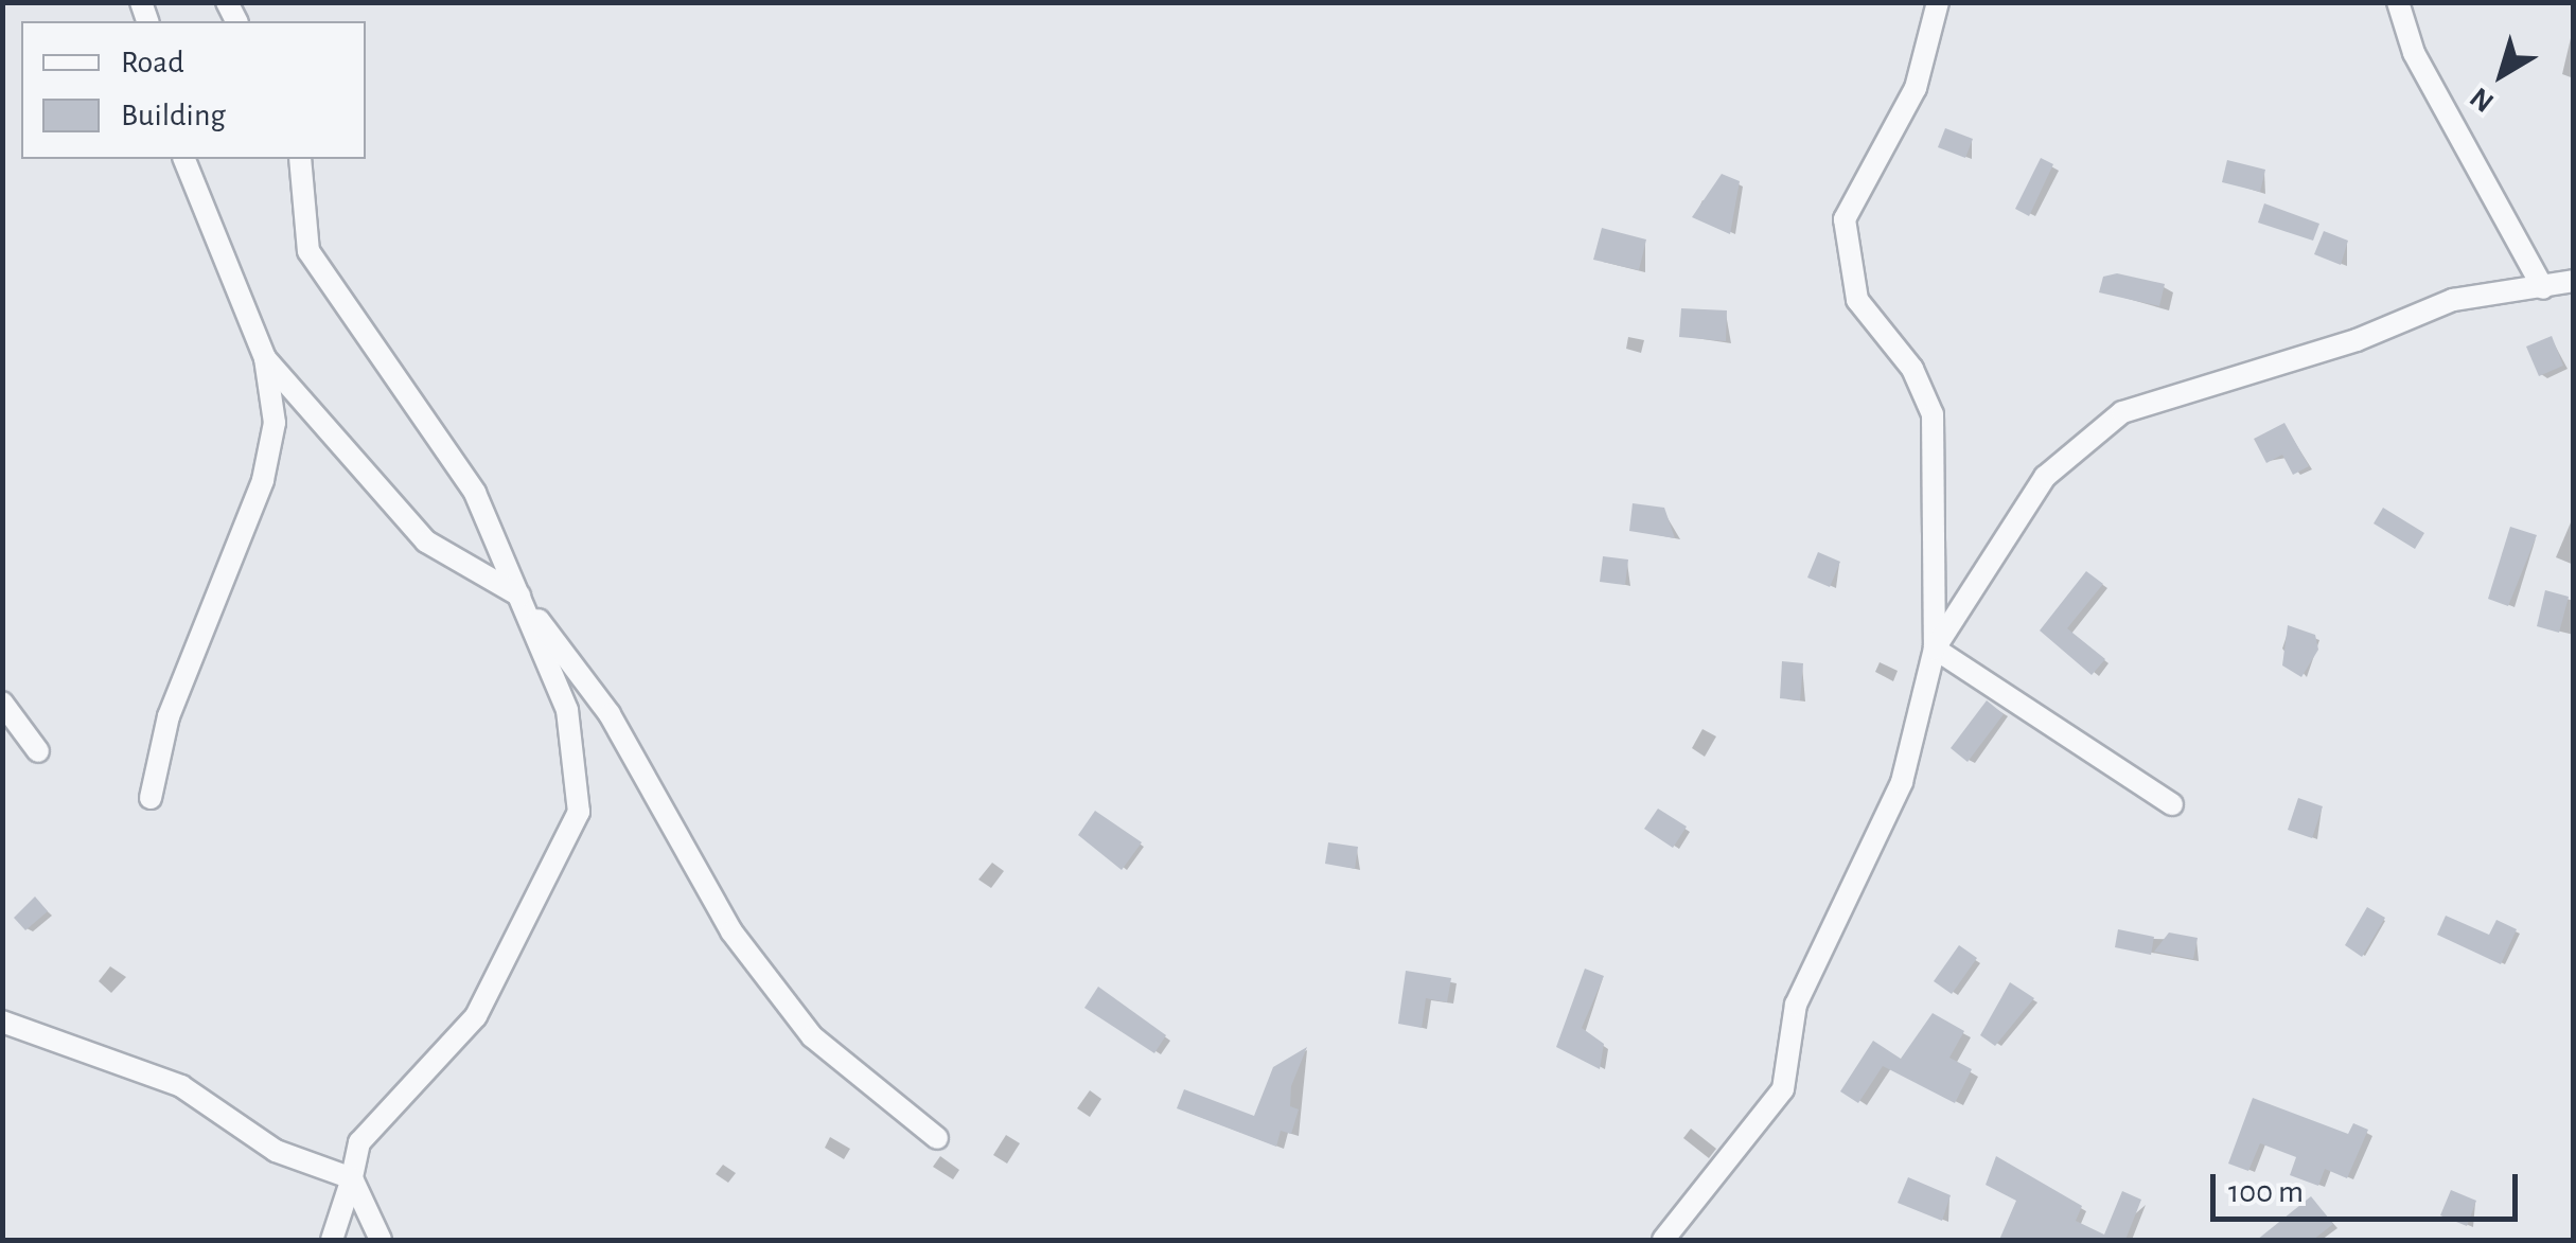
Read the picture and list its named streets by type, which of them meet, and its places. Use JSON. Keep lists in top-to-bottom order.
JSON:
{
  "legend": ["Road", "Building"],
  "scale_bar": "100 m",
  "north": "bottom left"
}
